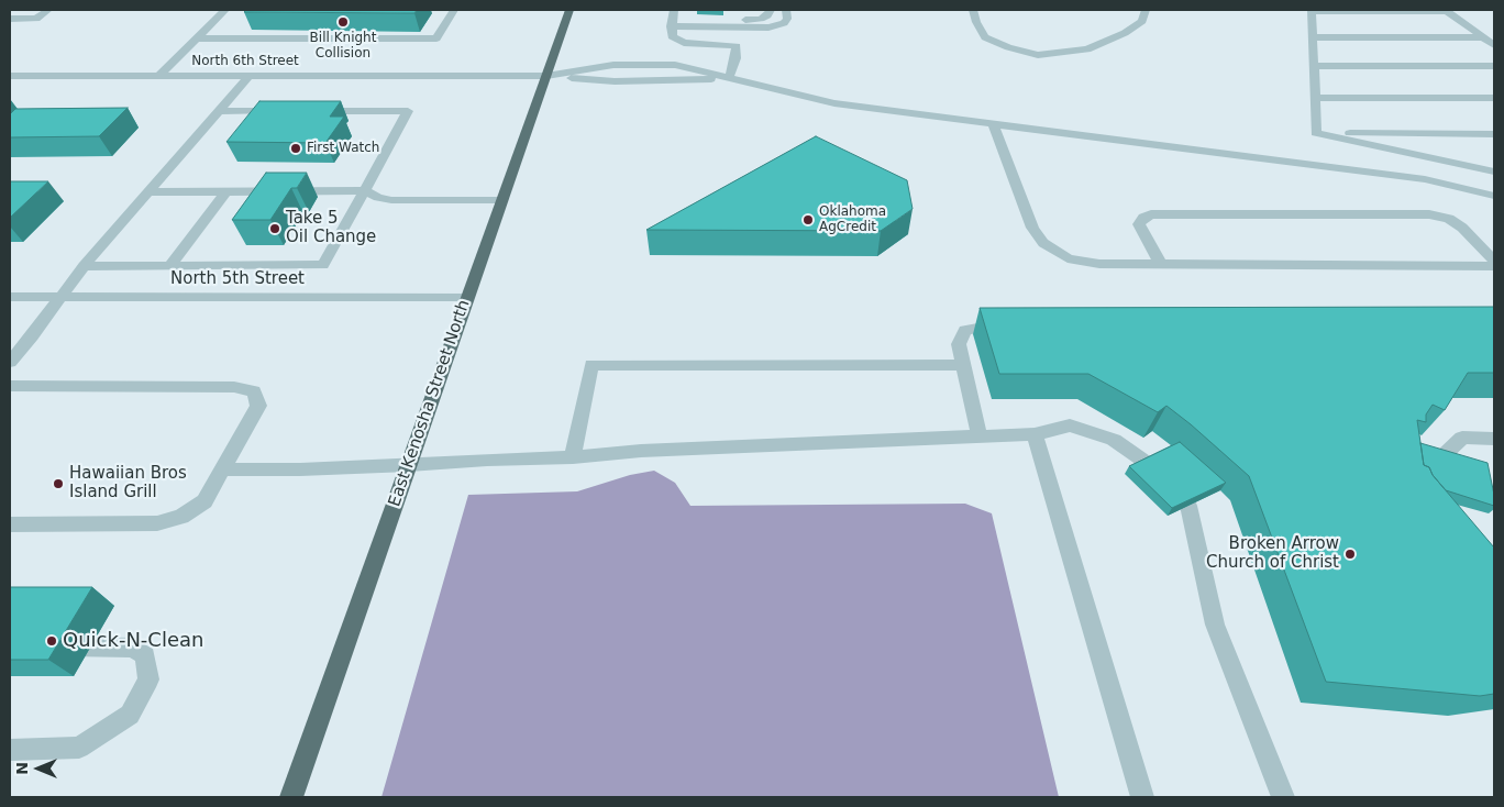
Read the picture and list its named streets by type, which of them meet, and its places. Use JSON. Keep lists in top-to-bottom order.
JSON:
{
  "streets": {
    "main road": ["East Kenosha Street North"],
    "street": ["North 6th Street", "North 5th Street"]
  },
  "crossings": [
    ["North 6th Street", "East Kenosha Street North"],
    ["North 5th Street", "East Kenosha Street North"]
  ],
  "places": [
    "Bill Knight Collision",
    "First Watch",
    "Oklahoma AgCredit",
    "Take 5 Oil Change",
    "Hawaiian Bros Island Grill",
    "Broken Arrow Church of Christ",
    "Quick-N-Clean"
  ],
  "north": "left"
}
